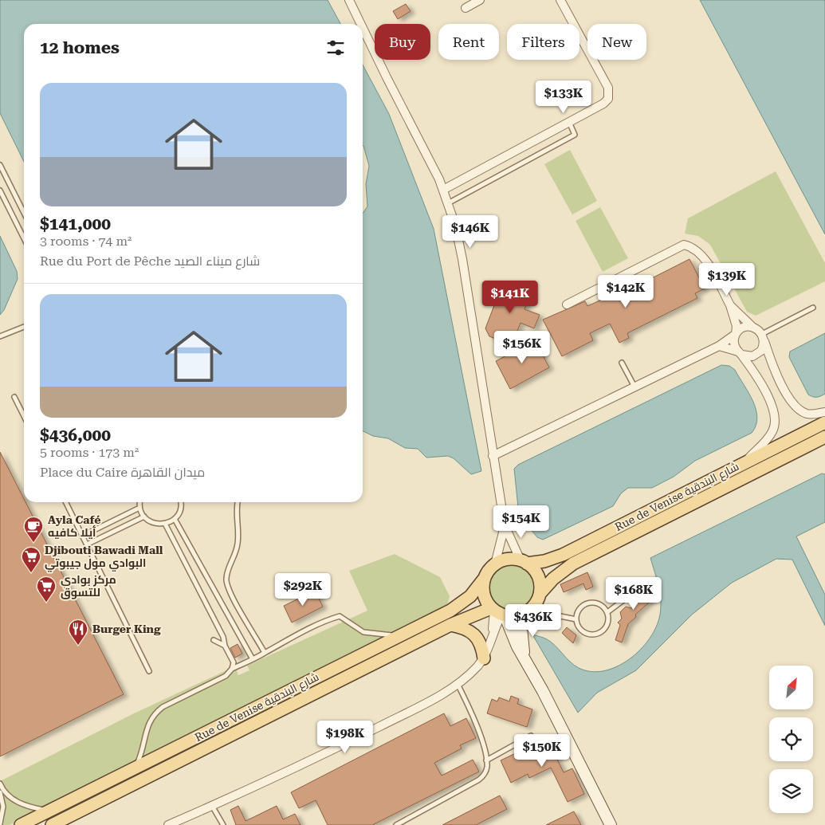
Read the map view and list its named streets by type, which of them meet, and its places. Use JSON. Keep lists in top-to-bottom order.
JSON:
{
  "streets": {
    "main road": ["Rue de Venise شارع البندقية"]
  },
  "places": {
    "cafe": ["Ayla Café أيلا كافيه"],
    "supermarket": ["Djibouti Bawadi Mall البوادي مول جيبوتي", "مركز بوادي للتسوق"],
    "restaurant": ["Burger King"]
  },
  "north": "top right",
  "page": {
    "chip": [
      "Buy",
      "Rent",
      "Filters",
      "New"
    ],
    "heading": "12 homes",
    "list": [
      {
        "name": "$141,000",
        "note": "3 rooms · 74 m² · Rue du Port de Pêche شارع ميناء الصيد"
      },
      {
        "name": "$436,000",
        "note": "5 rooms · 173 m² · Place du Caire ميدان القاهرة"
      }
    ],
    "price": [
      "$133K",
      "$146K",
      "$139K",
      "$142K",
      "$141K",
      "$156K",
      "$154K",
      "$292K",
      "$168K",
      "$436K",
      "$198K",
      "$150K"
    ]
  }
}
